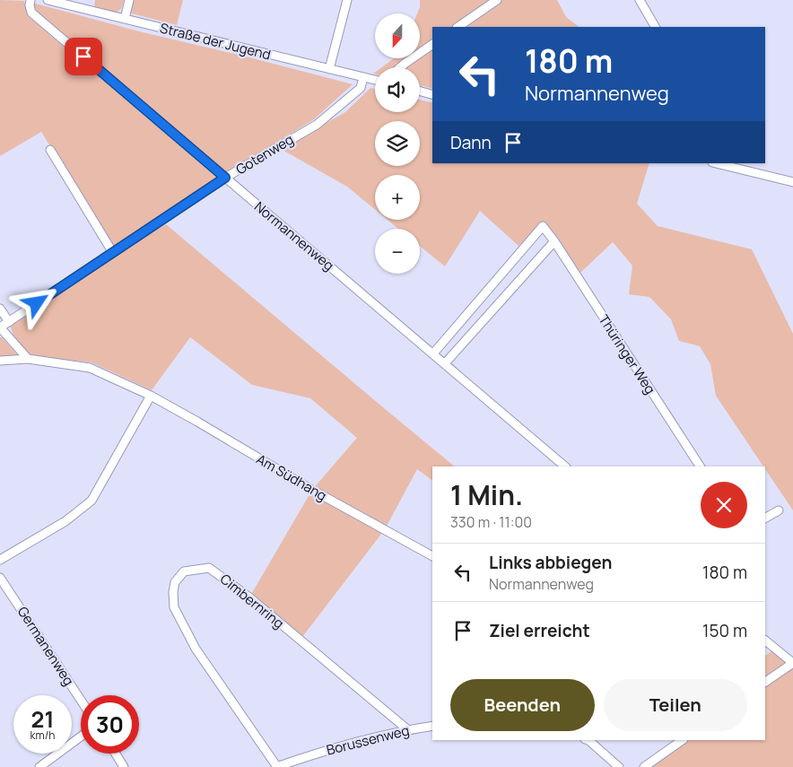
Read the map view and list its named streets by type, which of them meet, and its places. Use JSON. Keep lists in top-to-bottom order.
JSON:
{
  "streets": {
    "street": [
      "Straße der Jugend",
      "Gotenweg",
      "Normannenweg",
      "Thüringer Weg",
      "Am Südhang",
      "Cimbernring",
      "Germanenweg",
      "Borussenweg"
    ]
  },
  "crossings": [
    ["Straße der Jugend", "Gotenweg"],
    ["Gotenweg", "Normannenweg"],
    ["Normannenweg", "Thüringer Weg"],
    ["Cimbernring", "Borussenweg"]
  ],
  "north": "bottom",
  "page": {
    "map_buttons": ["+", "−"],
    "turn": ["180 m", "Normannenweg"],
    "then": "Dann",
    "heading": ["1 Min.", "330 m · 11:00"],
    "list": [
      {
        "name": "Links abbiegen",
        "note": "Normannenweg",
        "value": "180 m"
      },
      {
        "name": "Ziel erreicht",
        "value": "150 m"
      }
    ],
    "buttons": ["Beenden", "Teilen"],
    "speed": "21 km/h",
    "limit": "30"
  }
}
